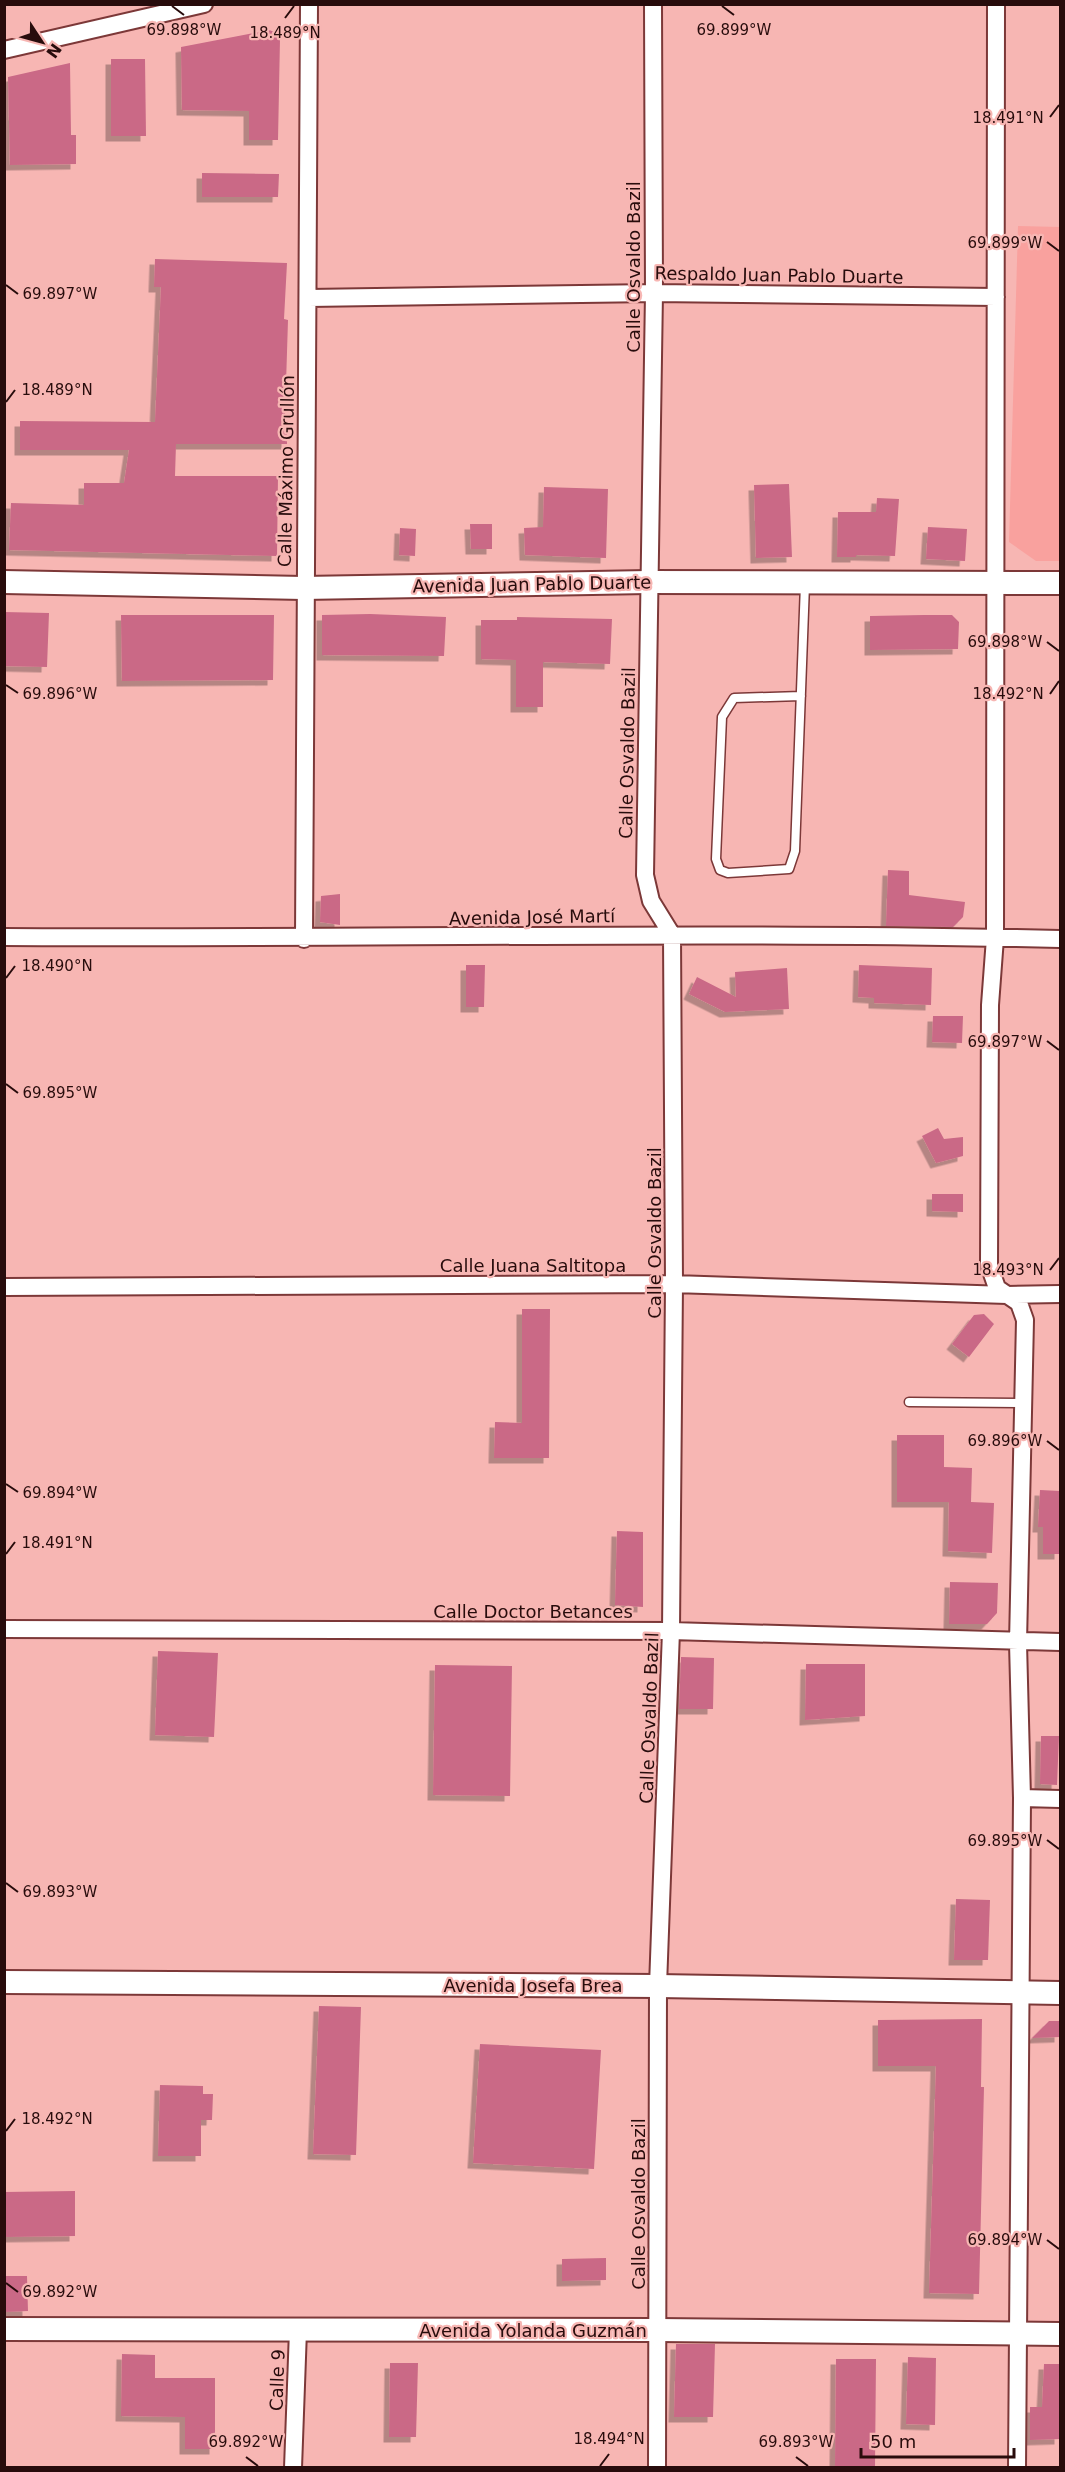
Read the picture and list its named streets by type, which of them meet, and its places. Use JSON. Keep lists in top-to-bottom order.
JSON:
{
  "streets": {
    "main road": ["Avenida Juan Pablo Duarte", "Avenida Josefa Brea", "Avenida Yolanda Guzmán"],
    "street": [
      "Calle Osvaldo Bazil",
      "Respaldo Juan Pablo Duarte",
      "Calle Máximo Grullón",
      "Avenida José Martí",
      "Calle Juana Saltitopa",
      "Calle Doctor Betances",
      "Calle 9"
    ]
  },
  "crossings": [
    ["Calle Osvaldo Bazil", "Respaldo Juan Pablo Duarte"],
    ["Calle Osvaldo Bazil", "Avenida Juan Pablo Duarte"],
    ["Calle Osvaldo Bazil", "Avenida José Martí"],
    ["Calle Osvaldo Bazil", "Calle Juana Saltitopa"],
    ["Calle Osvaldo Bazil", "Calle Doctor Betances"],
    ["Calle Osvaldo Bazil", "Avenida Josefa Brea"],
    ["Calle Osvaldo Bazil", "Avenida Yolanda Guzmán"],
    ["Respaldo Juan Pablo Duarte", "Calle Máximo Grullón"],
    ["Calle Máximo Grullón", "Avenida Juan Pablo Duarte"],
    ["Calle Máximo Grullón", "Avenida José Martí"],
    ["Avenida Yolanda Guzmán", "Calle 9"]
  ],
  "scale_bar": "50 m",
  "north": "bottom right",
  "coordinates": [
    "69.899°W",
    "69.898°W",
    "18.489°N",
    "18.491°N",
    "69.897°W",
    "69.896°W",
    "18.492°N",
    "18.490°N",
    "69.895°W",
    "18.493°N",
    "69.894°W",
    "69.893°W",
    "69.892°W",
    "18.494°N"
  ]
}
